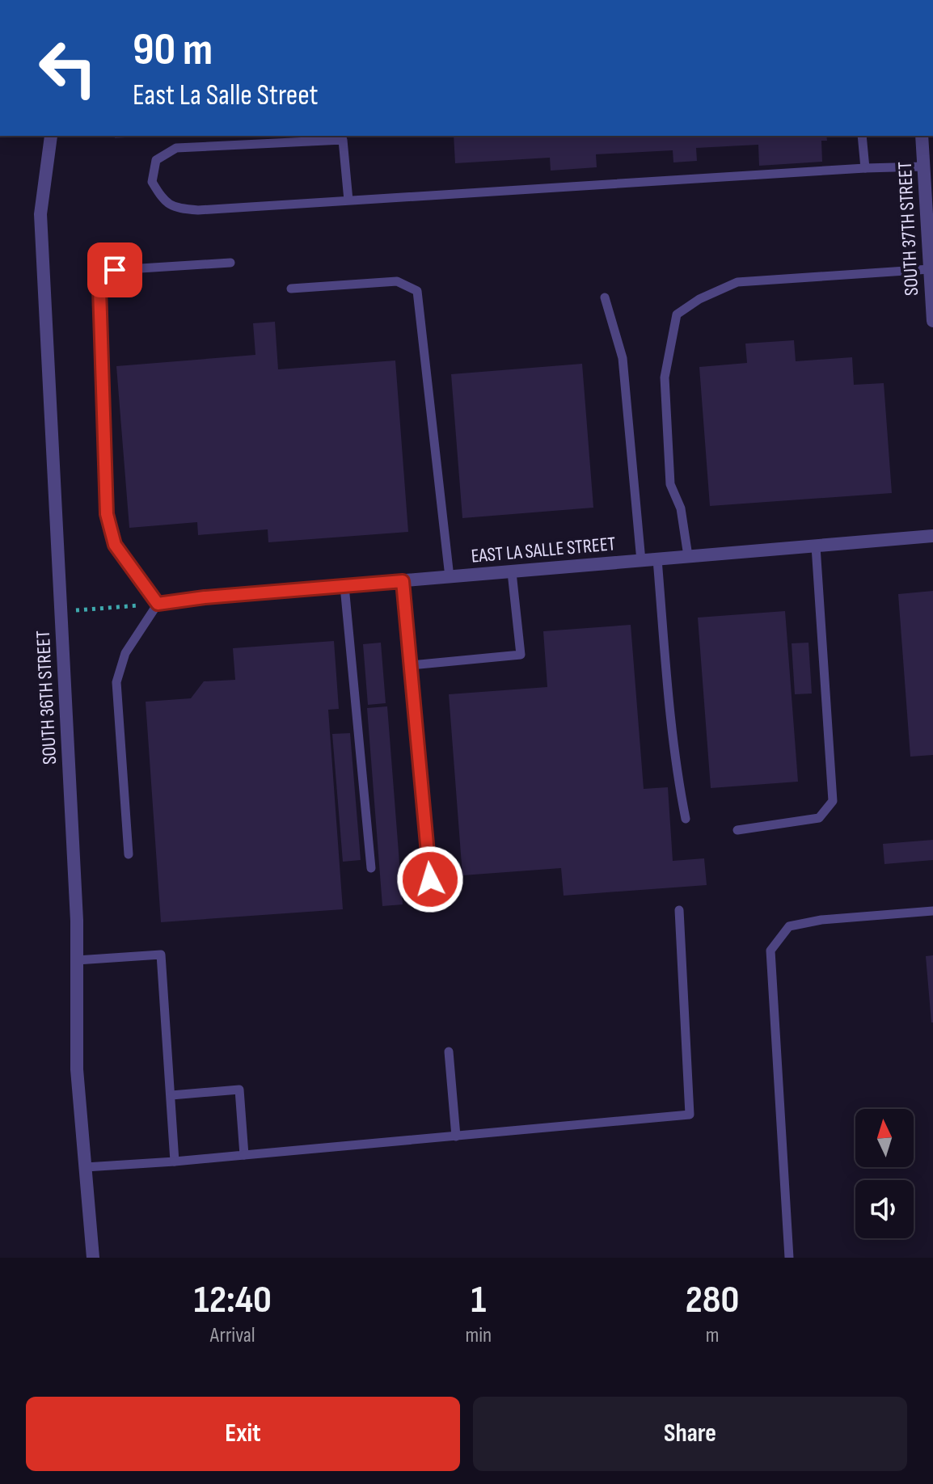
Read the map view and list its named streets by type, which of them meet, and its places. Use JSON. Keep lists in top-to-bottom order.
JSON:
{
  "streets": {
    "street": ["SOUTH 37TH STREET", "EAST LA SALLE STREET", "SOUTH 36TH STREET"]
  },
  "north": "top",
  "page": {
    "turn": ["90 m", "East La Salle Street"],
    "eta": [
      "12:40",
      "Arrival",
      "1",
      "min",
      "280",
      "m"
    ],
    "buttons": ["Exit", "Share"]
  }
}
